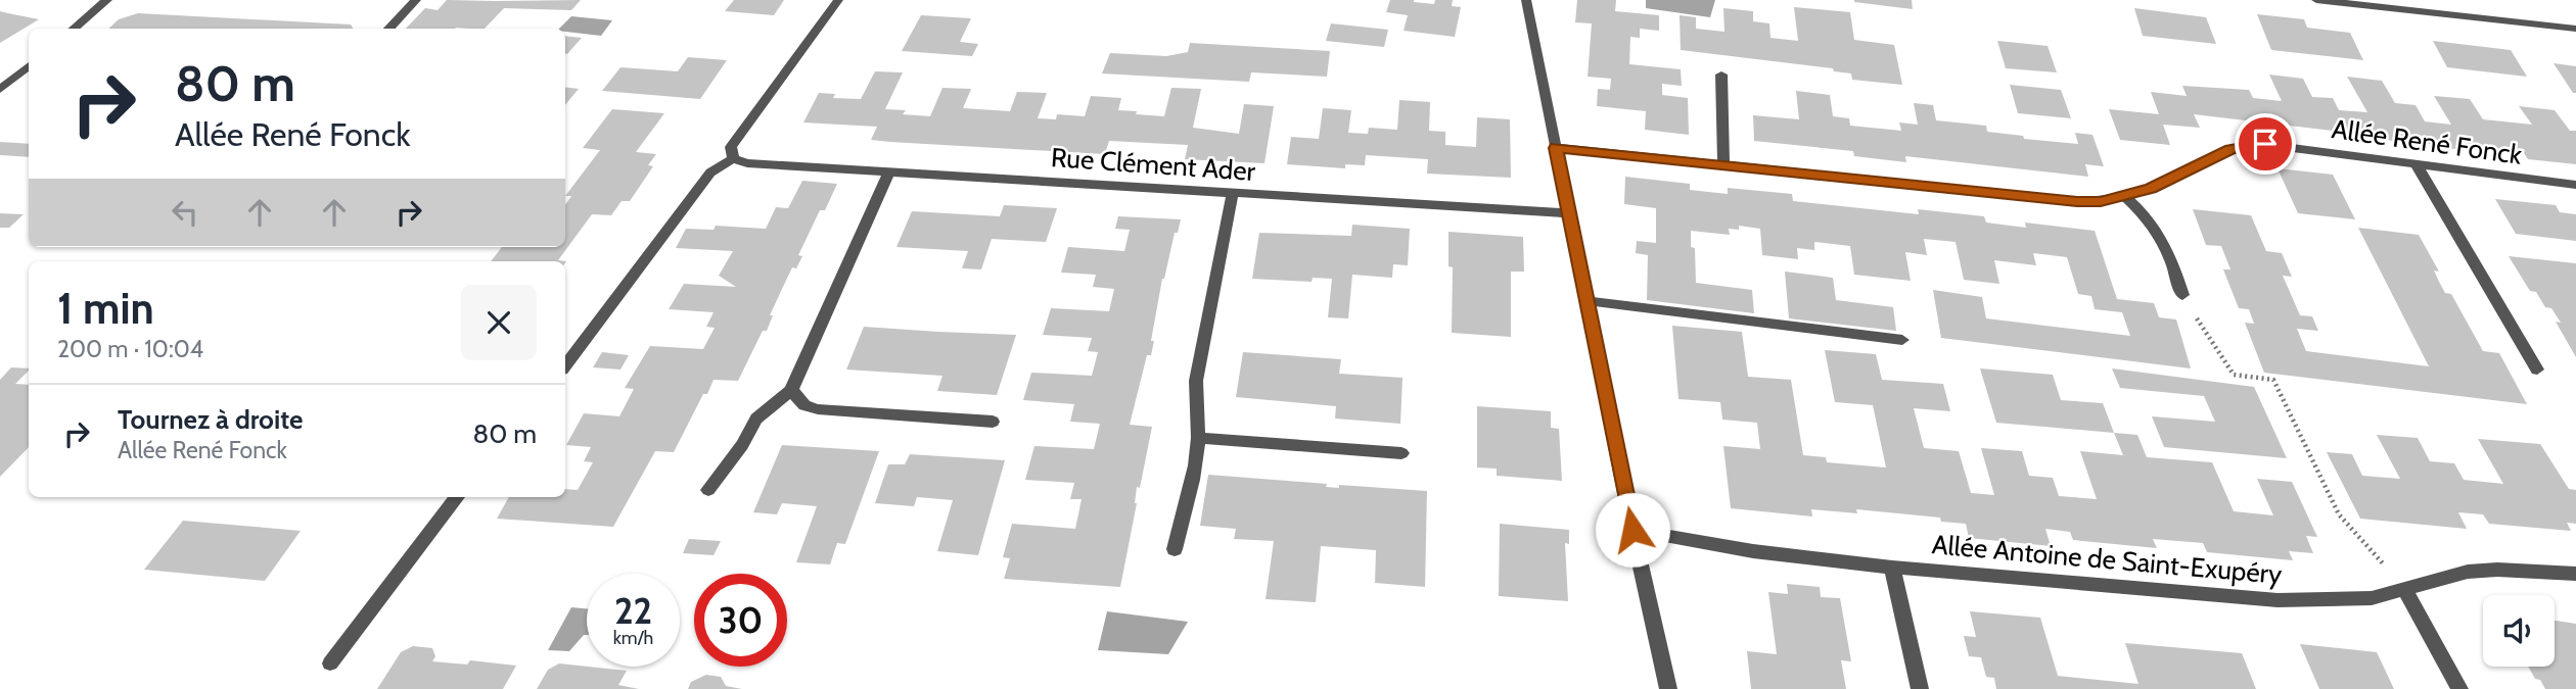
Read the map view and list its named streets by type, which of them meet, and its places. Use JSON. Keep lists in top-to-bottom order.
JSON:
{
  "streets": {
    "street": ["Allée René Fonck", "Rue Clément Ader", "Allée Antoine de Saint-Exupéry"]
  },
  "page": {
    "turn": ["80 m", "Allée René Fonck"],
    "heading": ["1 min", "200 m · 10:04"],
    "list": [
      {
        "name": "Tournez à droite",
        "note": "Allée René Fonck",
        "value": "80 m"
      }
    ],
    "speed": "22 km/h",
    "limit": "30"
  }
}
